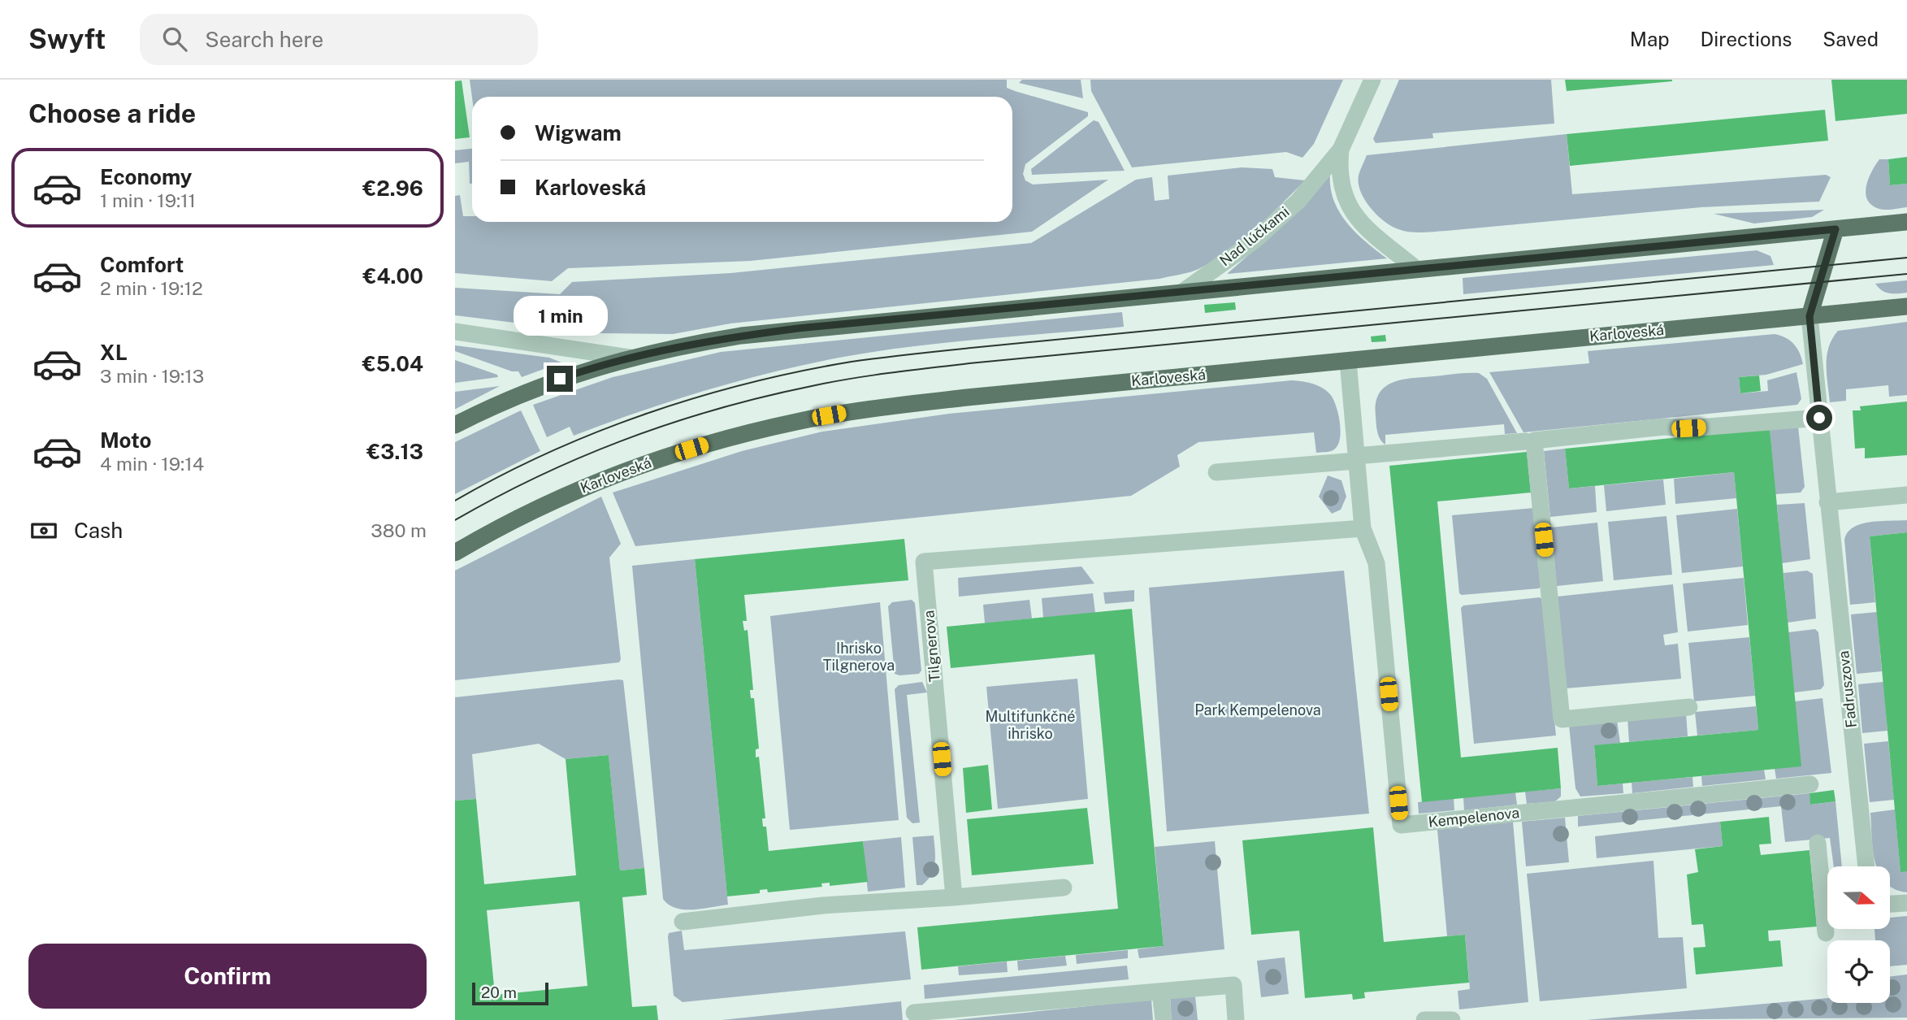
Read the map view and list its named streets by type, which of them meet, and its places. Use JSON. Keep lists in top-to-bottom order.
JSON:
{
  "streets": {
    "main road": ["Karloveská"],
    "street": [
      "Nad lúčkami",
      "Tilgnerova",
      "Fadruszova",
      "Kempelenova"
    ]
  },
  "crossings": [
    ["Karloveská", "Kempelenova"],
    ["Tilgnerova", "Kempelenova"]
  ],
  "parks": ["Ihrisko Tilgnerova", "Park Kempelenova", "Multifunkčné ihrisko"],
  "scale_bar": "20 m",
  "north": "right",
  "page": {
    "header": "Swyft",
    "search": "Search here",
    "nav": ["Map", "Directions", "Saved"],
    "heading": "Choose a ride",
    "banner": ["Wigwam", "Karloveská"],
    "list": [
      {
        "name": "Economy",
        "note": "1 min · 19:11",
        "value": "€2.96"
      },
      {
        "name": "Comfort",
        "note": "2 min · 19:12",
        "value": "€4.00"
      },
      {
        "name": "XL",
        "note": "3 min · 19:13",
        "value": "€5.04"
      },
      {
        "name": "Moto",
        "note": "4 min · 19:14",
        "value": "€3.13"
      }
    ],
    "bubble": "1 min",
    "pay": ["Cash", "380 m"],
    "buttons": "Confirm",
    "scale": "20 m"
  }
}
